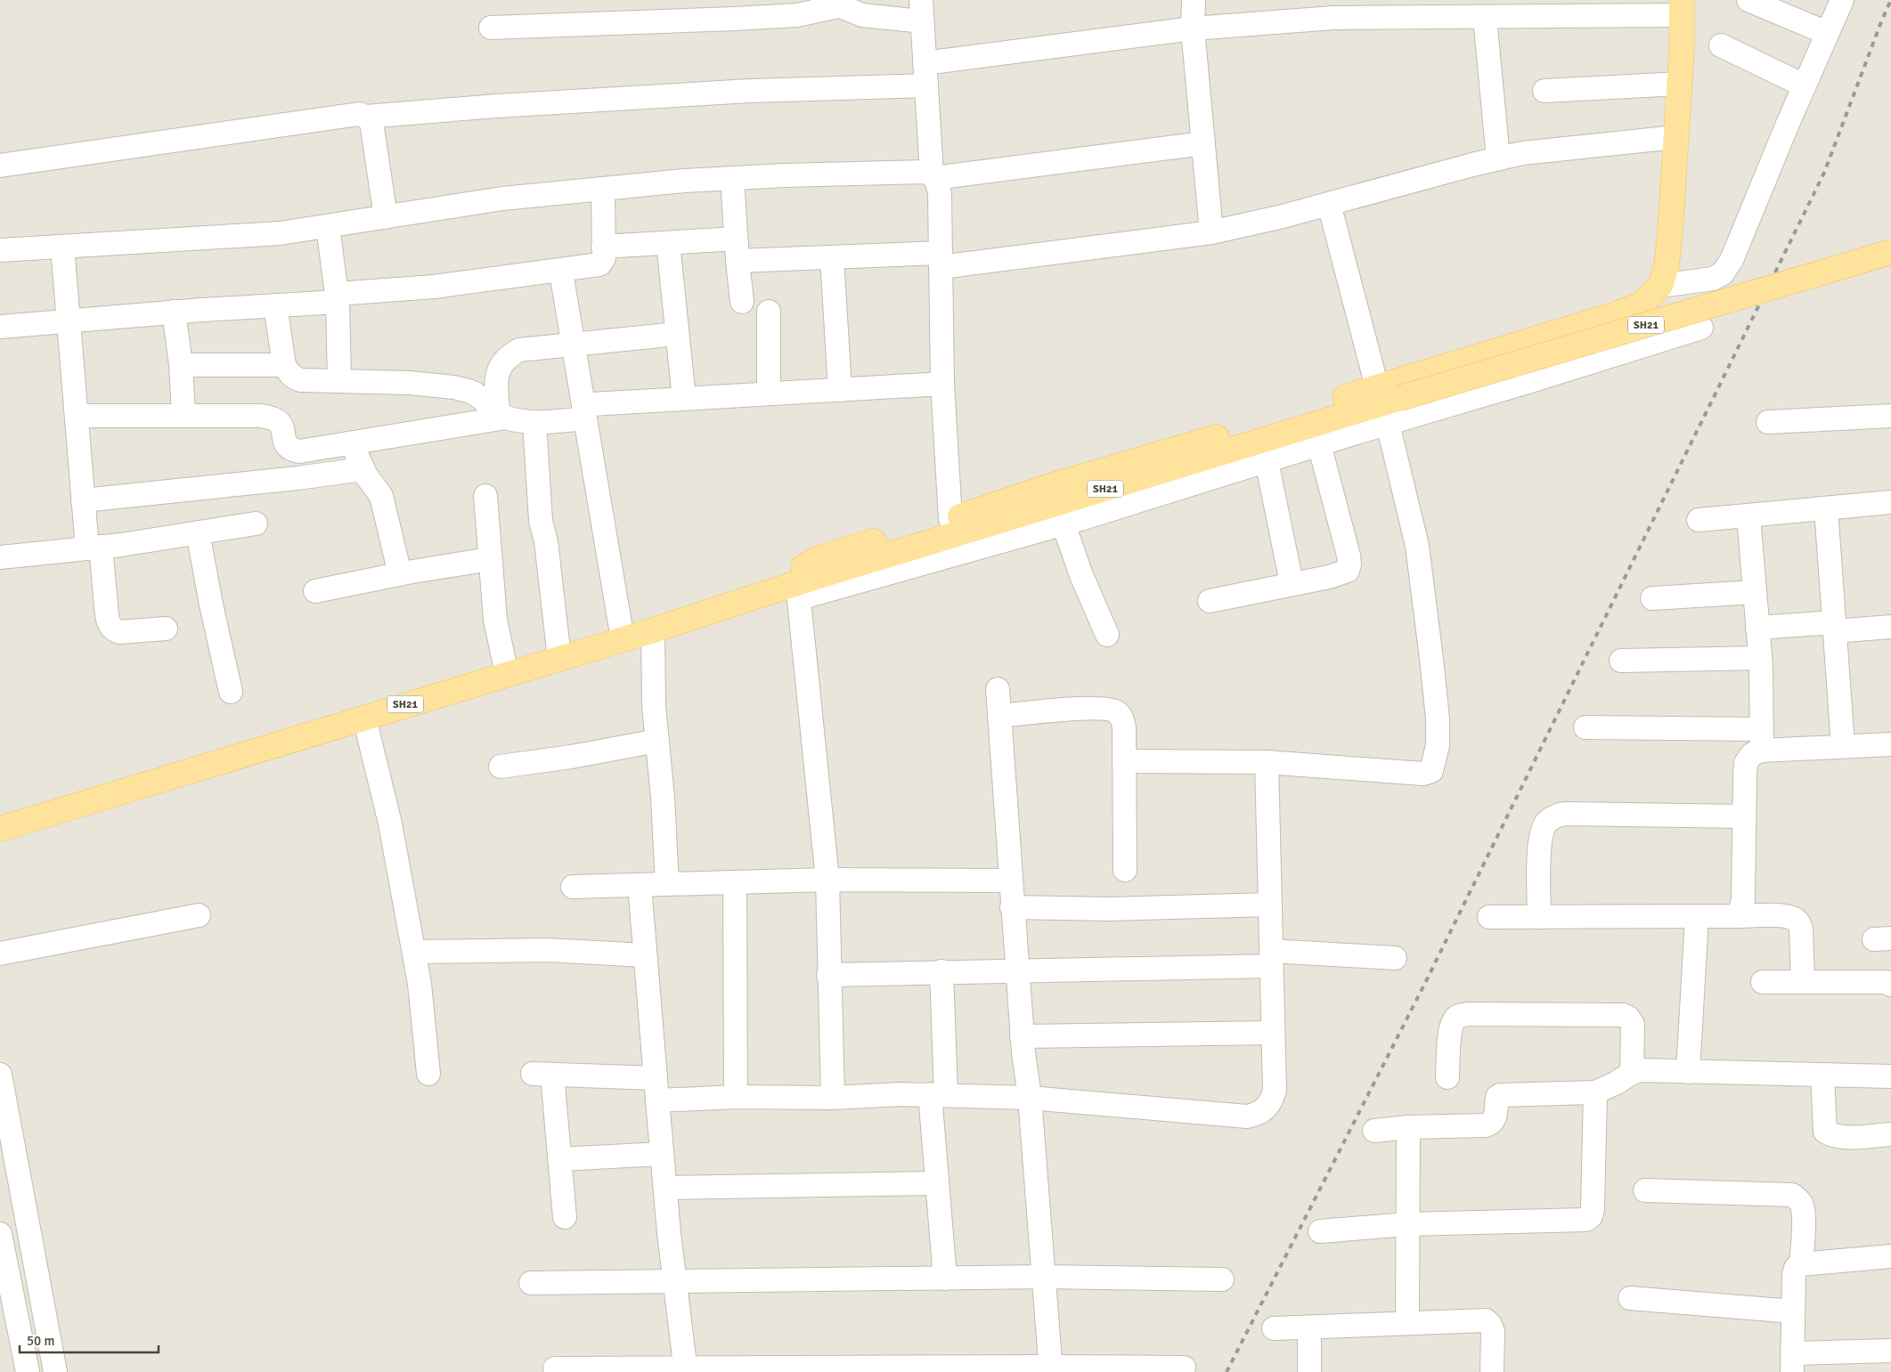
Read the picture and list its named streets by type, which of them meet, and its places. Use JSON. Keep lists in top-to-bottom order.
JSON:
{
  "streets": {
    "main road": ["SH21"]
  },
  "scale_bar": "50 m"
}
